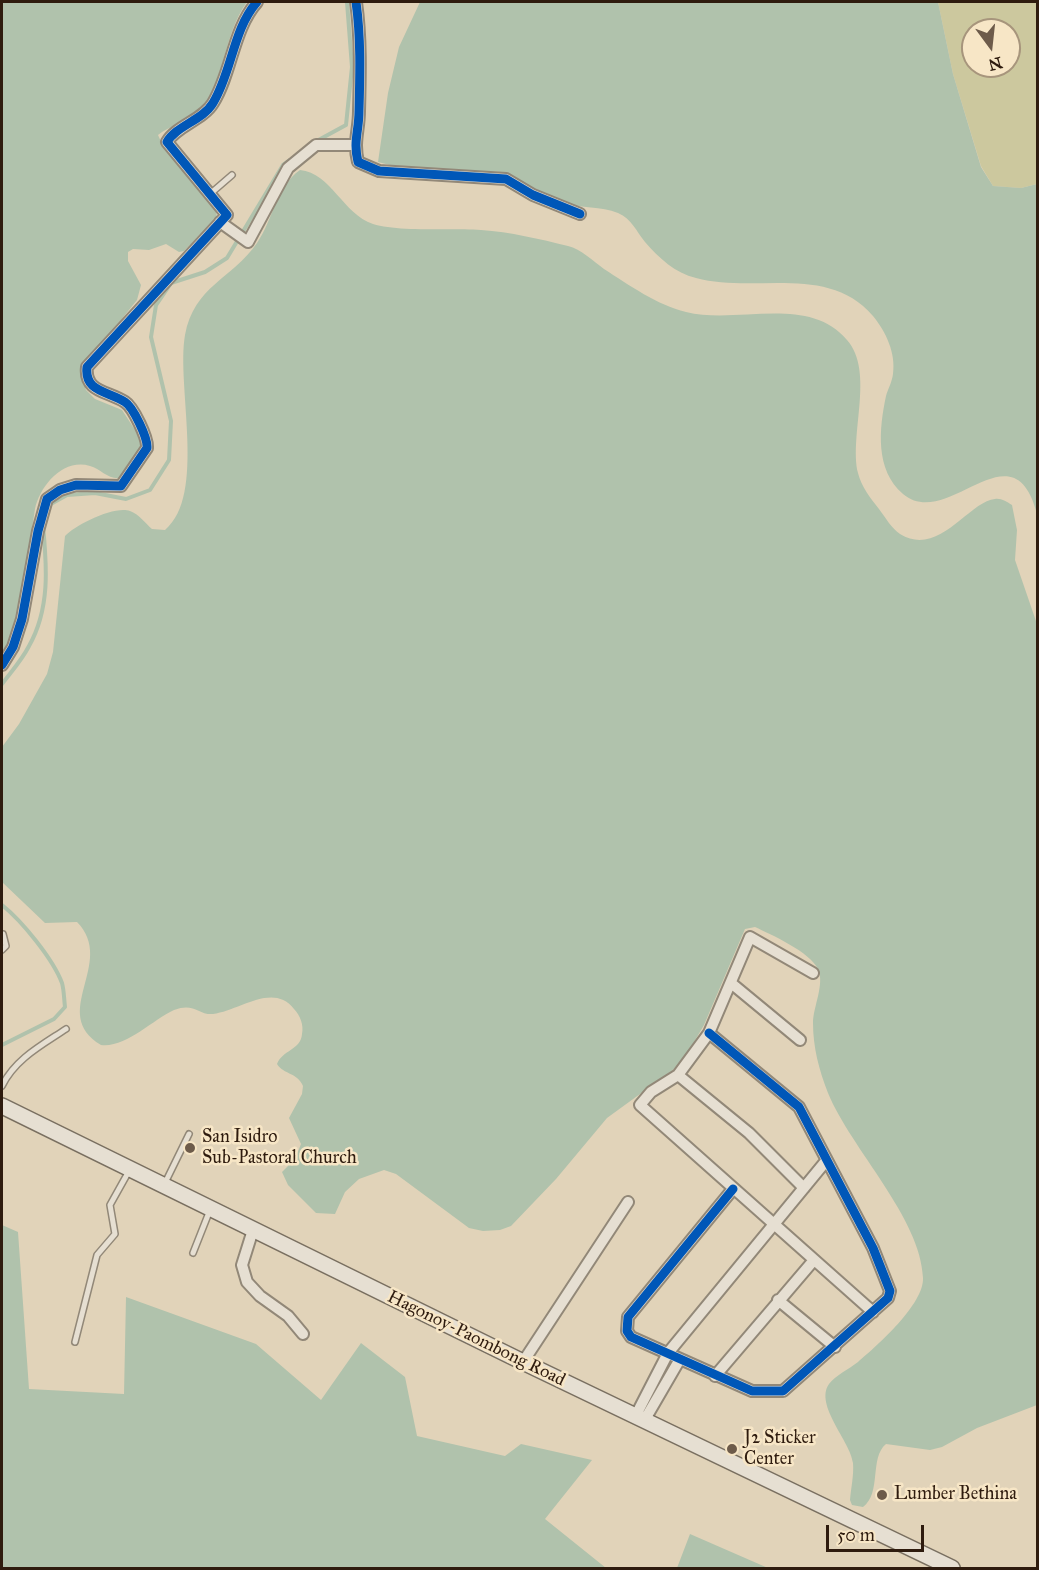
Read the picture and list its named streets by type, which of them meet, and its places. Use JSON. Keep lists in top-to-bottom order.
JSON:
{
  "streets": {
    "main road": ["Hagonoy-Paombong Road"]
  },
  "places": ["San Isidro Sub-Pastoral Church", "J2 Sticker Center", "Lumber Bethina"],
  "scale_bar": "50 m",
  "north": "bottom"
}
